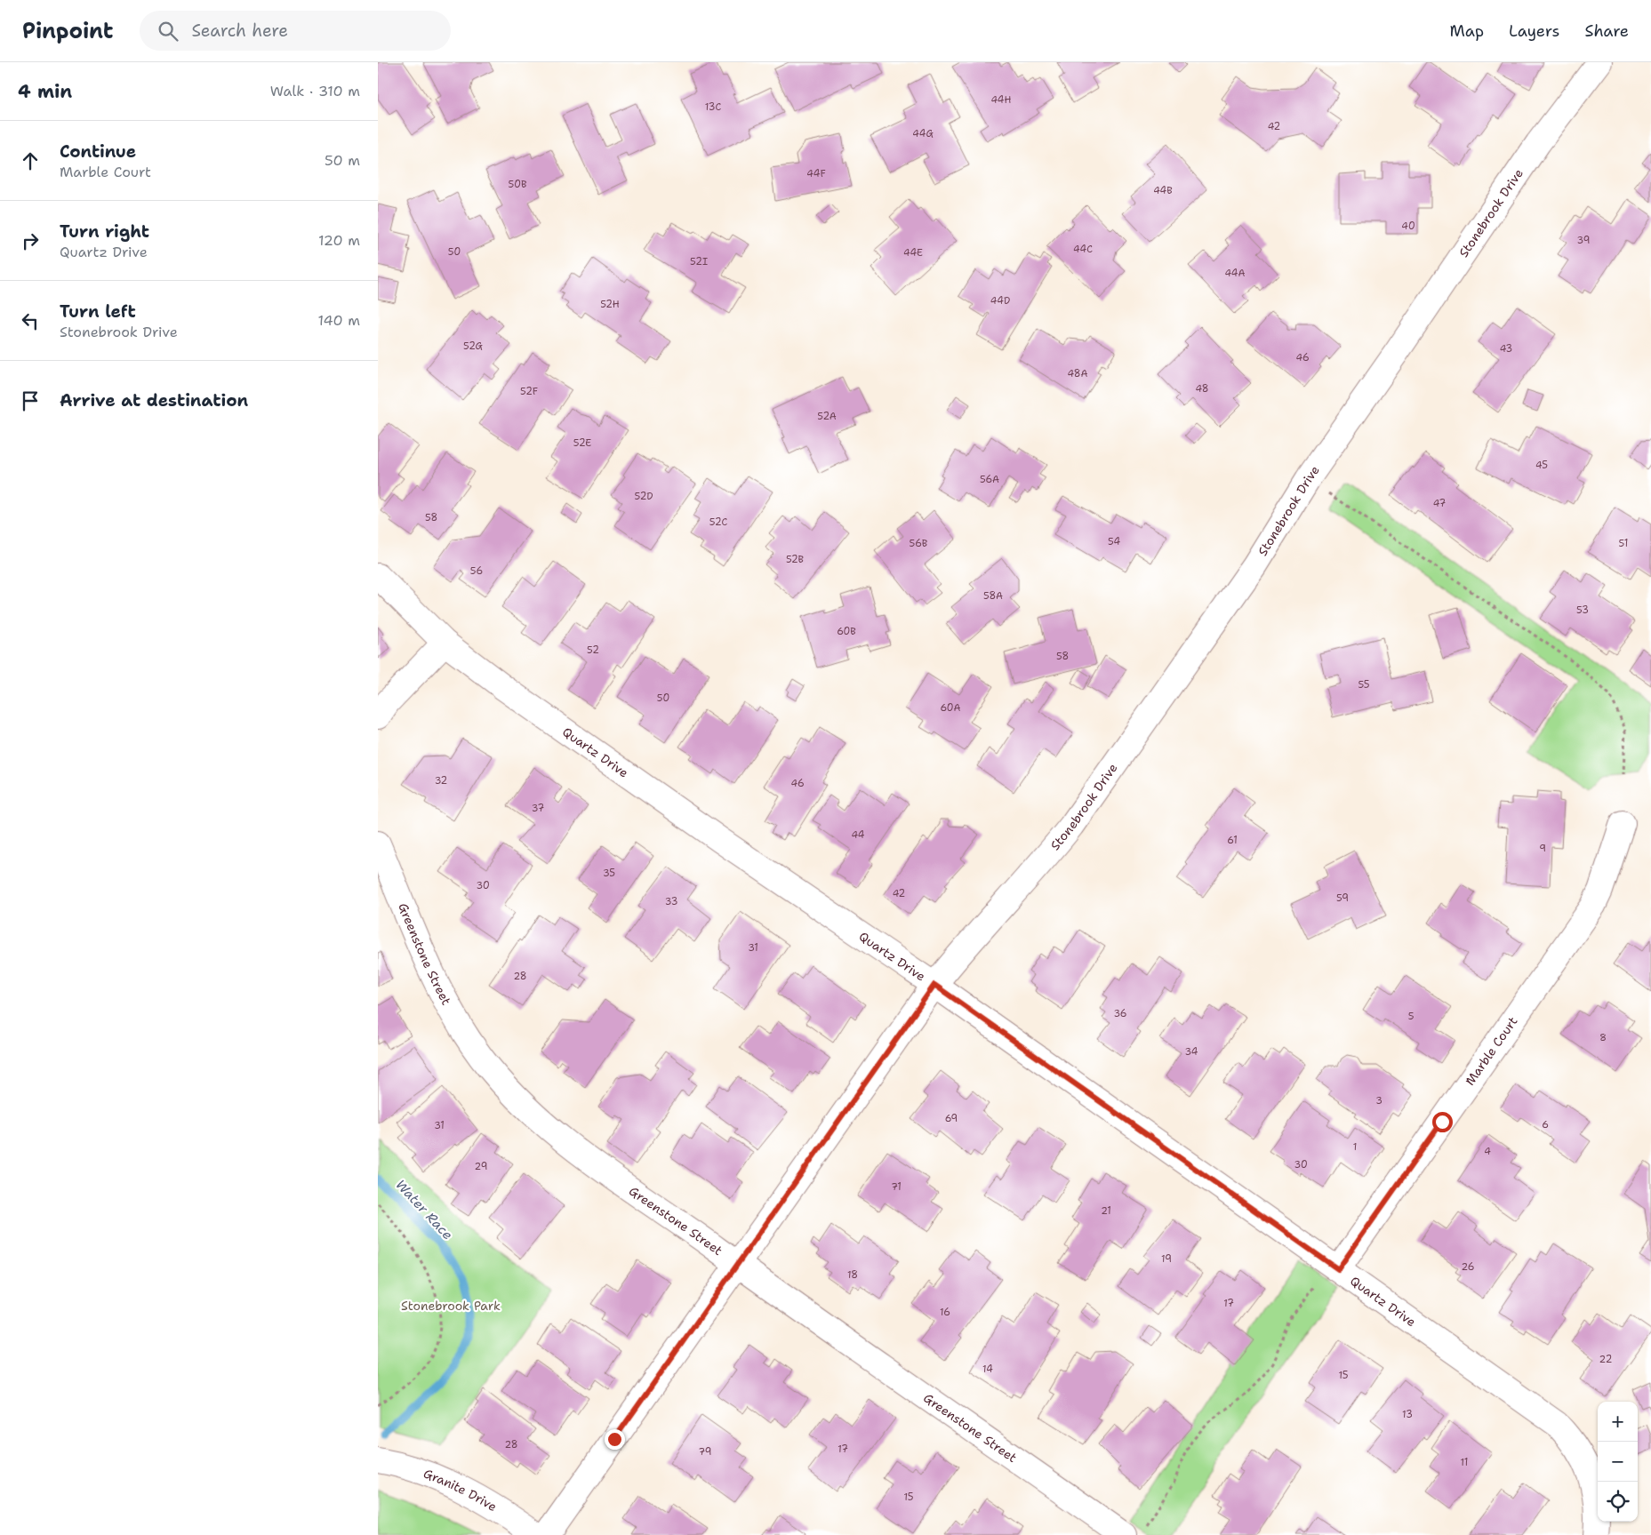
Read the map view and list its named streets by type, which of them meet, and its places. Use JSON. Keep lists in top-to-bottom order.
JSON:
{
  "streets": {
    "street": [
      "Stonebrook Drive",
      "Quartz Drive",
      "Greenstone Street",
      "Marble Court",
      "Granite Drive"
    ]
  },
  "crossings": [
    ["Stonebrook Drive", "Quartz Drive"],
    ["Stonebrook Drive", "Greenstone Street"],
    ["Quartz Drive", "Marble Court"]
  ],
  "water": ["Water Race"],
  "parks": ["Stonebrook Park"],
  "house_numbers": [
    "44H",
    "13C",
    "42",
    "44G",
    "44F",
    "50B",
    "44B",
    "40",
    "39",
    "44C",
    "50",
    "44E",
    "52I",
    "44A",
    "44D",
    "52H",
    "52G",
    "43",
    "46",
    "48A",
    "48",
    "52F",
    "52A",
    "52E",
    "45",
    "56A",
    "52D",
    "47",
    "58",
    "52C",
    "54",
    "56B",
    "51",
    "52B",
    "56",
    "58A",
    "53",
    "60B",
    "52",
    "58",
    "55",
    "50",
    "60A",
    "32",
    "46",
    "37",
    "44",
    "61",
    "9",
    "35",
    "30",
    "42",
    "59",
    "33",
    "31",
    "28",
    "36",
    "5",
    "8",
    "34",
    "3",
    "69",
    "6",
    "31",
    "1",
    "4",
    "30",
    "29",
    "71",
    "21",
    "19",
    "26",
    "18",
    "17",
    "16",
    "22",
    "14",
    "15",
    "13",
    "28",
    "17",
    "79",
    "11",
    "15"
  ],
  "page": {
    "header": "Pinpoint",
    "search": "Search here",
    "nav": ["Map", "Layers", "Share"],
    "heading": ["4 min", "Walk · 310 m"],
    "list": [
      ["Continue", "Marble Court", "50 m"],
      ["Turn right", "Quartz Drive", "120 m"],
      ["Turn left", "Stonebrook Drive", "140 m"],
      "Arrive at destination"
    ],
    "map_buttons": ["+", "−"]
  }
}
